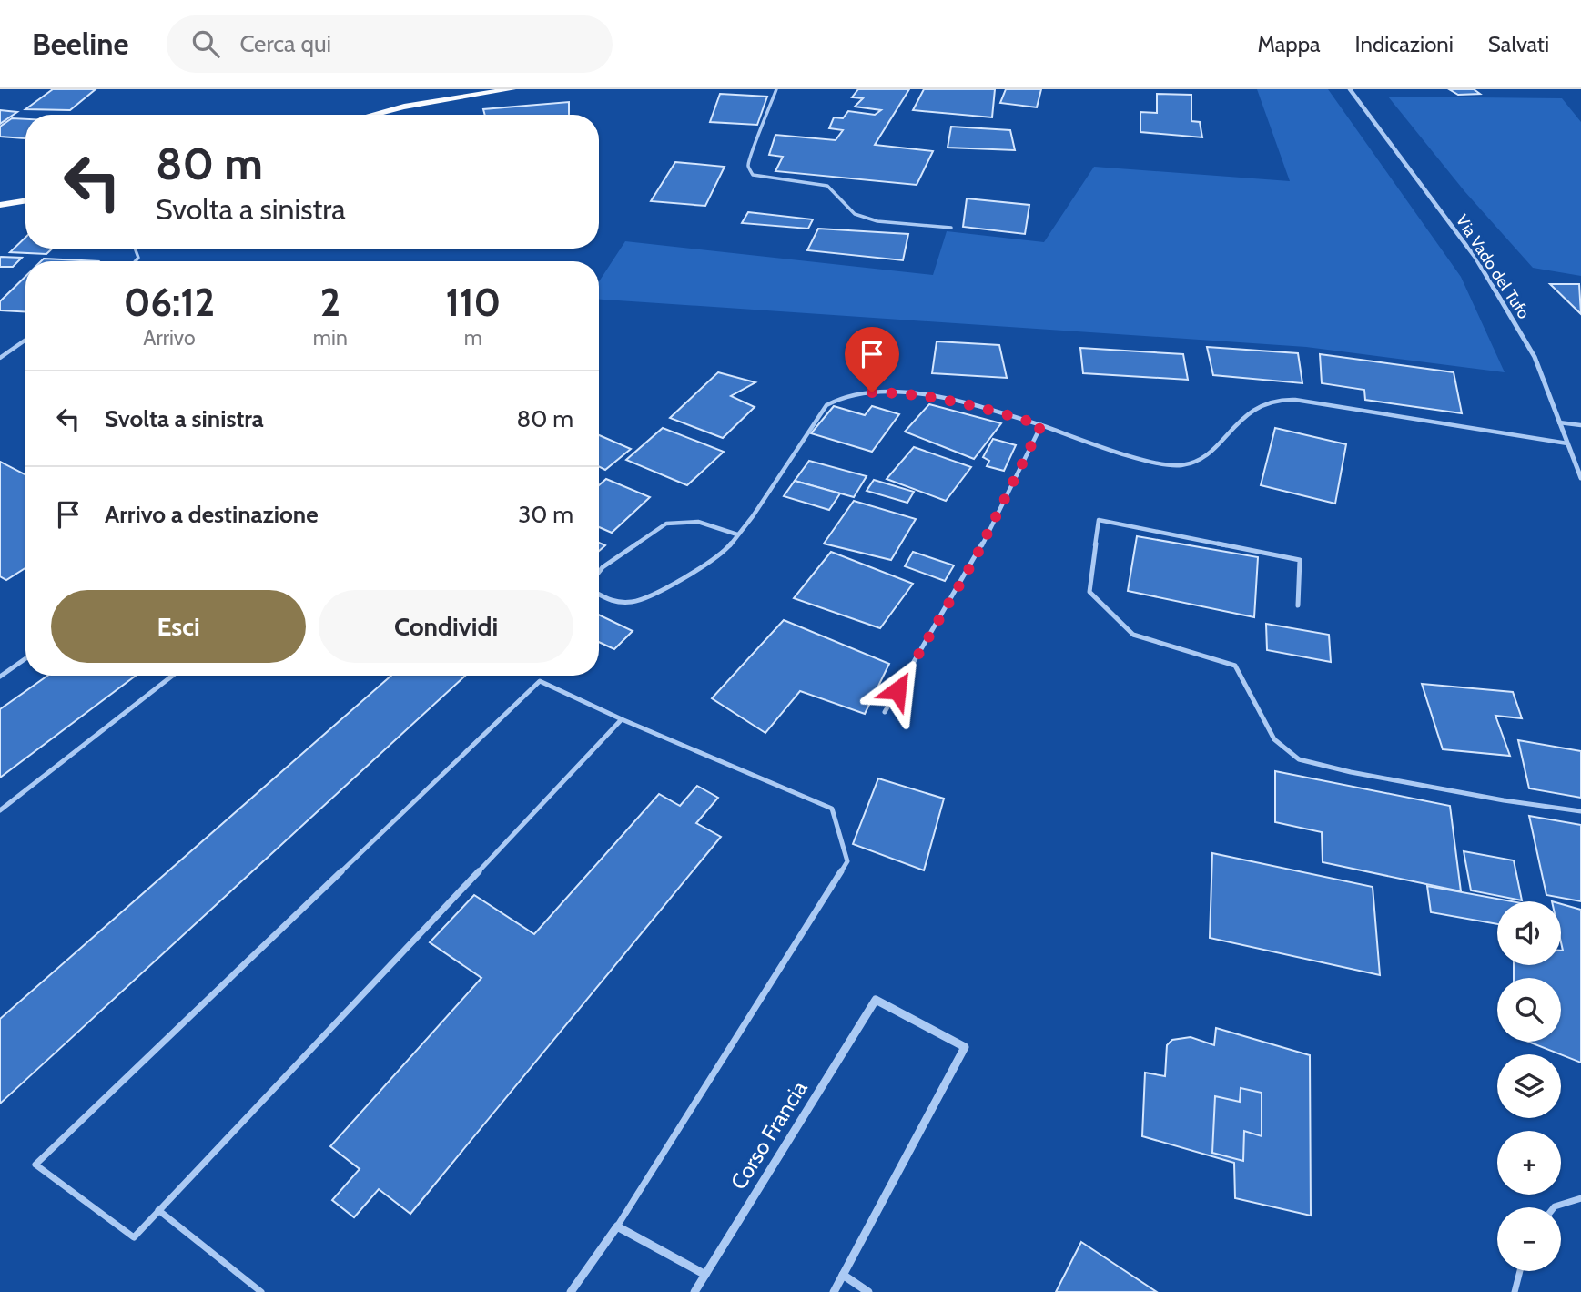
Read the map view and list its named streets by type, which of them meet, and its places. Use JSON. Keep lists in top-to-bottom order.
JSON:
{
  "streets": {
    "street": ["Via Vado del Tufo", "Corso Francia"]
  },
  "page": {
    "header": "Beeline",
    "search": "Cerca qui",
    "nav": ["Mappa", "Indicazioni", "Salvati"],
    "turn": ["80 m", "Svolta a sinistra"],
    "eta": [
      "06:12",
      "Arrivo",
      "2",
      "min",
      "110",
      "m"
    ],
    "list": [
      {
        "name": "Svolta a sinistra",
        "value": "80 m"
      },
      {
        "name": "Arrivo a destinazione",
        "value": "30 m"
      }
    ],
    "buttons": ["Esci", "Condividi"],
    "map_buttons": ["+", "−"]
  }
}
